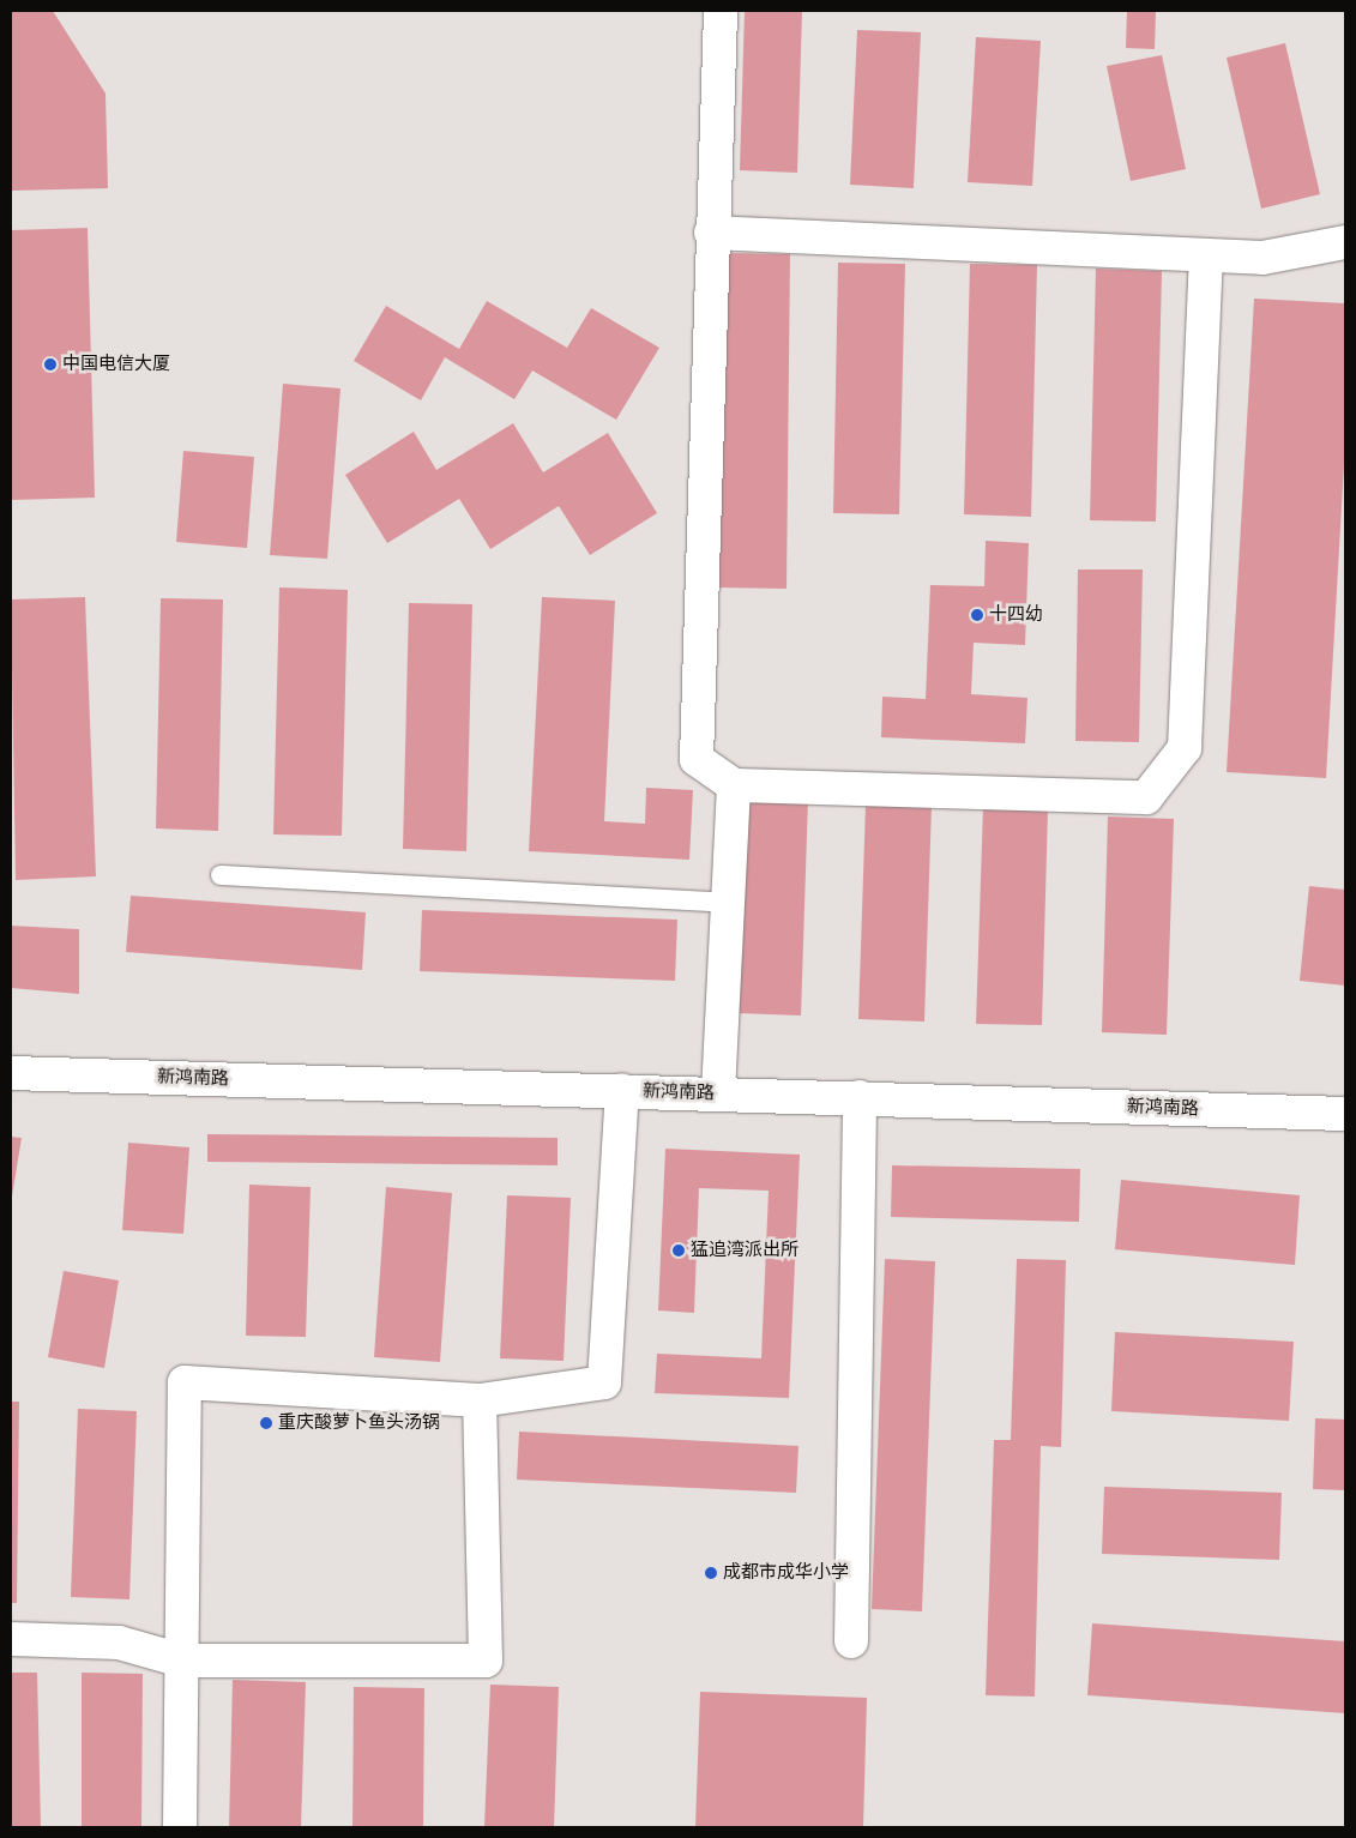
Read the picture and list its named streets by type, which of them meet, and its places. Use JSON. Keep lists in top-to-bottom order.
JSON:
{
  "streets": {
    "street": ["新鸿南路"]
  },
  "places": [
    "中国电信大厦",
    "十四幼",
    "猛追湾派出所",
    "重庆酸萝卜鱼头汤锅",
    "成都市成华小学"
  ]
}
